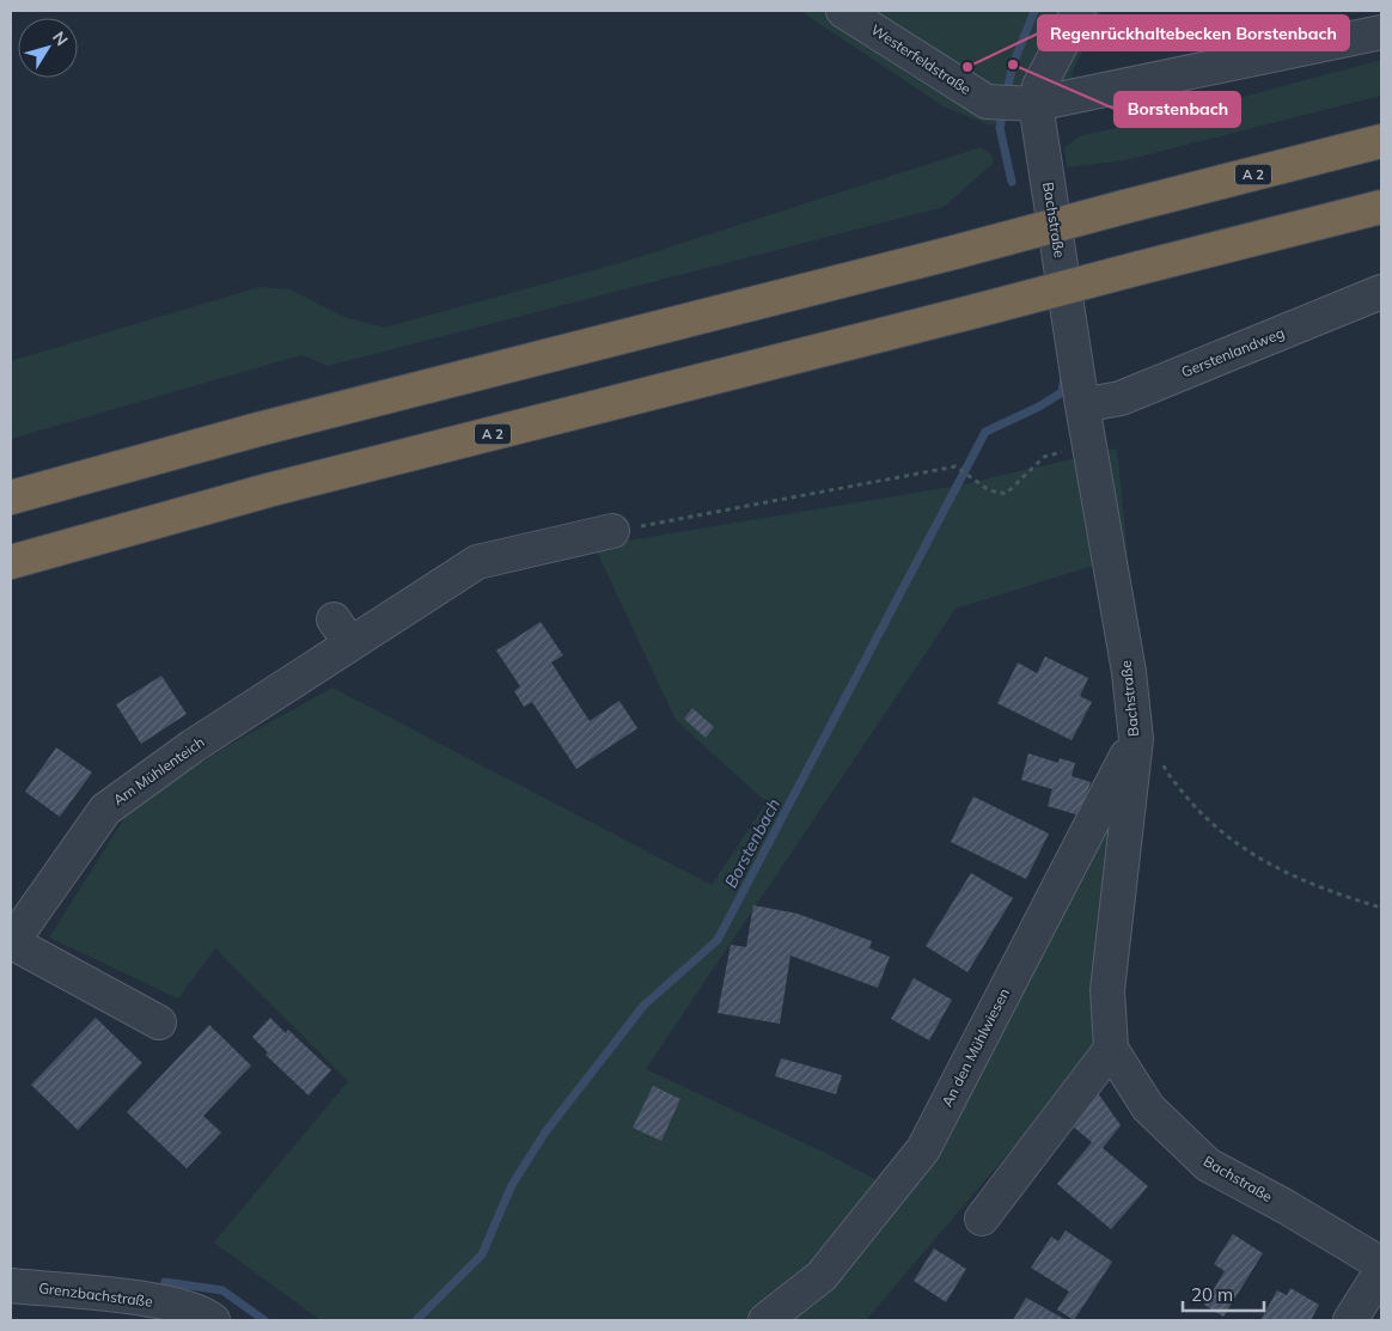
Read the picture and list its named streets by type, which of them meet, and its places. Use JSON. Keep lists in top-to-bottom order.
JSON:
{
  "streets": {
    "highway": ["A 2"],
    "street": [
      "Westerfeldstraße",
      "Bachstraße",
      "Gerstenlandweg",
      "Am Mühlenteich",
      "An den Mühlwiesen",
      "Grenzbachstraße"
    ]
  },
  "crossings": [
    ["Westerfeldstraße", "Bachstraße"],
    ["Bachstraße", "Gerstenlandweg"],
    ["Bachstraße", "An den Mühlwiesen"]
  ],
  "water": ["Borstenbach"],
  "places": ["Borstenbach", "Regenrückhaltebecken Borstenbach"],
  "scale_bar": "20 m",
  "north": "top right"
}
